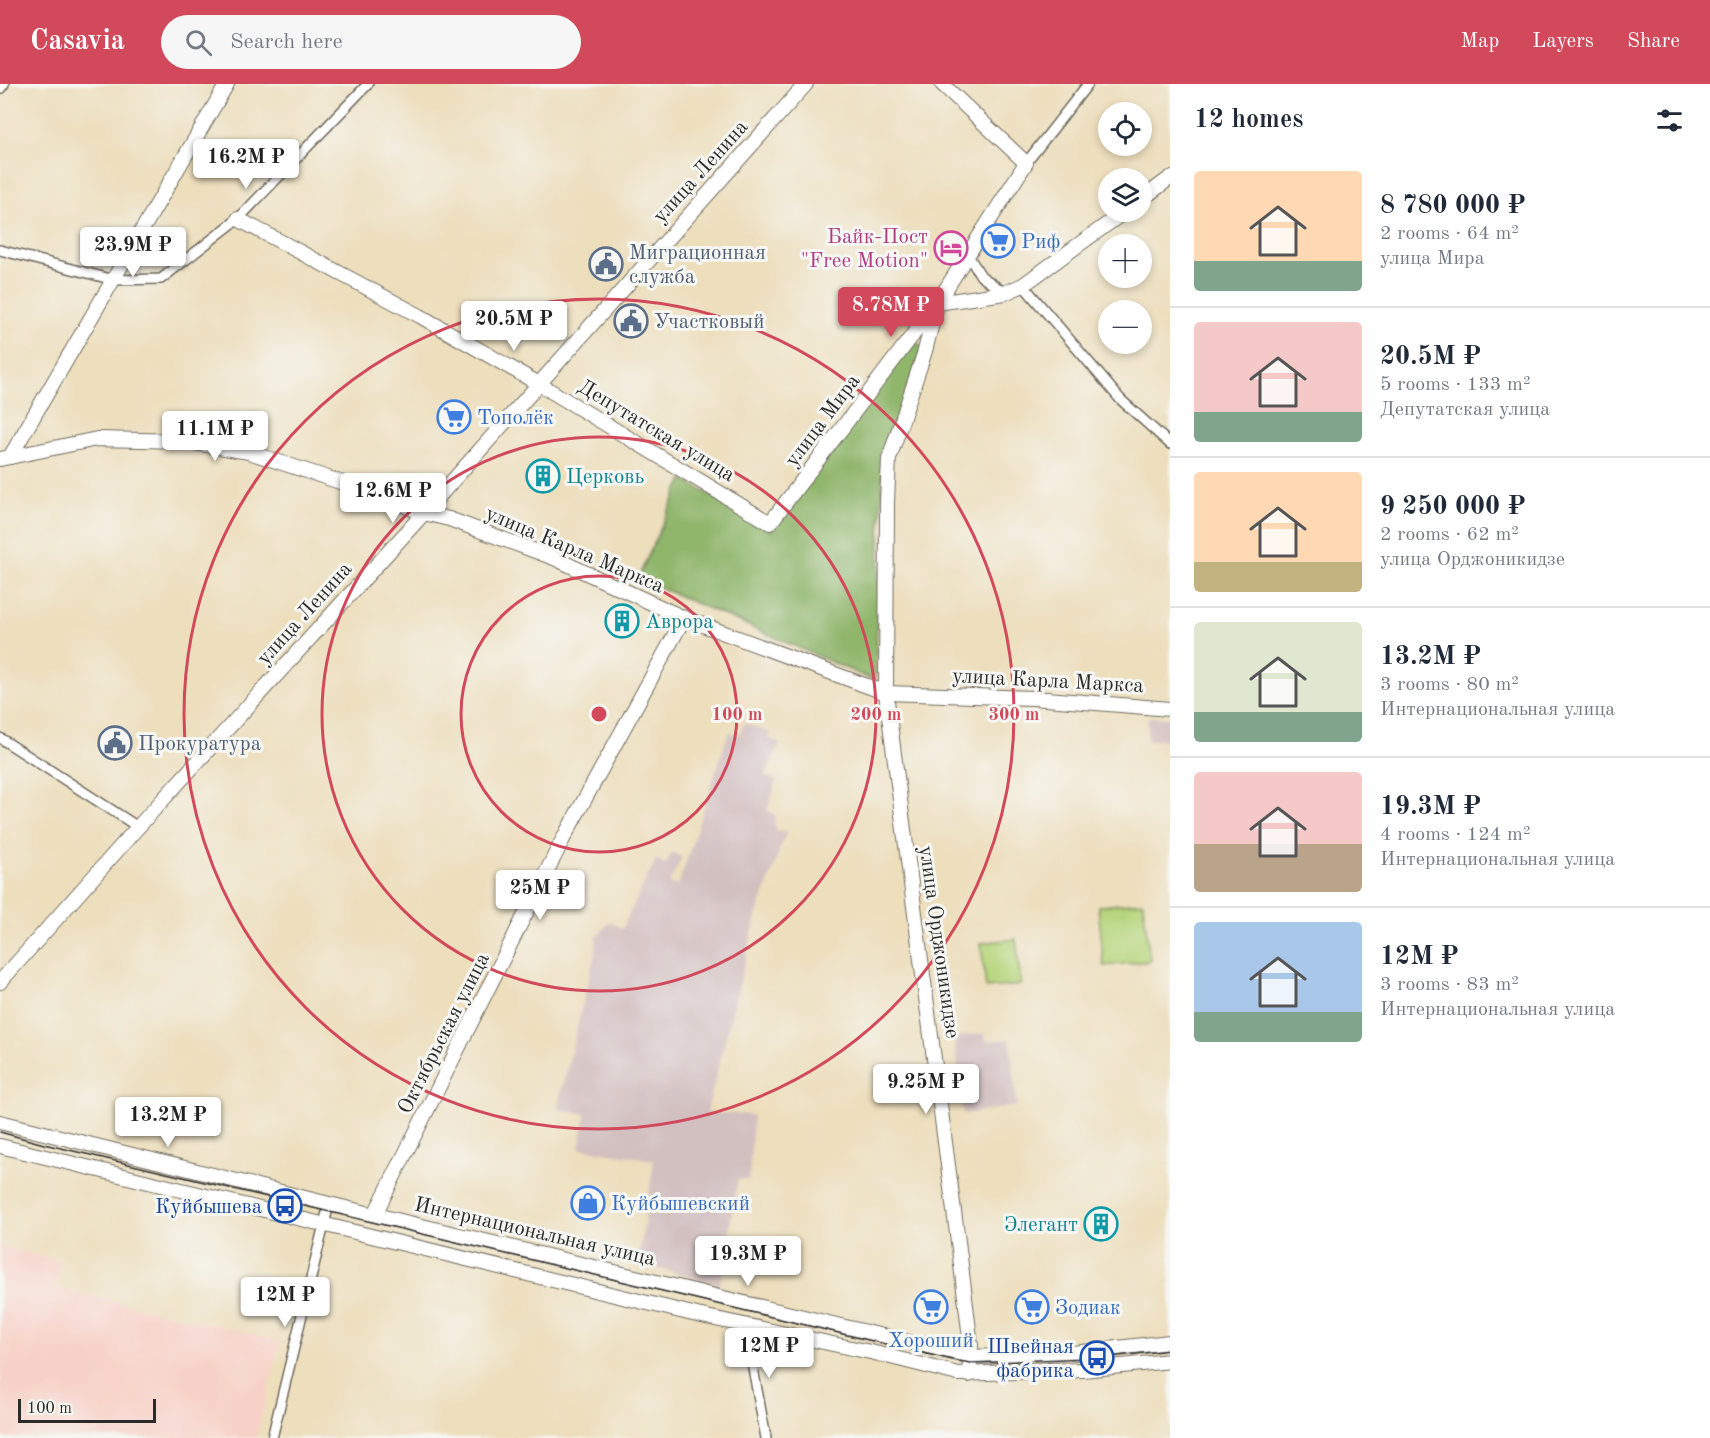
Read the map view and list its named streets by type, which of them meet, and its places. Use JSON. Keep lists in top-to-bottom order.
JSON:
{
  "streets": {
    "street": [
      "улица Ленина",
      "улица Мира",
      "Депутатская улица",
      "улица Карла Маркса",
      "улица Орджоникидзе",
      "Октябрьская улица",
      "Интернациональная улица"
    ]
  },
  "crossings": [
    ["улица Ленина", "Депутатская улица"],
    ["улица Ленина", "улица Карла Маркса"],
    ["улица Мира", "Депутатская улица"],
    ["улица Мира", "улица Орджоникидзе"],
    ["улица Карла Маркса", "улица Орджоникидзе"],
    ["улица Карла Маркса", "Октябрьская улица"],
    ["улица Орджоникидзе", "Интернациональная улица"],
    ["Октябрьская улица", "Интернациональная улица"]
  ],
  "places": {
    "supermarket": [
      "Риф",
      "Тополёк",
      "Хороший",
      "Зодиак"
    ],
    "hotel": ["Байк-Пост \"Free Motion\""],
    "public building": ["Миграционная служба", "Участковый", "Прокуратура"],
    "building": ["Церковь", "Аврора", "Элегант"],
    "shop": ["Куйбышевский"],
    "bus stop": ["Куйбышева", "Швейная фабрика"]
  },
  "scale_bar": "100 m",
  "page": {
    "header": "Casavia",
    "search": "Search here",
    "nav": ["Map", "Layers", "Share"],
    "heading": "12 homes",
    "map_buttons": ["+", "−"],
    "price": [
      "16.2M ₽",
      "23.9M ₽",
      "8.78M ₽",
      "20.5M ₽",
      "11.1M ₽",
      "12.6M ₽",
      "25M ₽",
      "9.25M ₽",
      "13.2M ₽",
      "19.3M ₽",
      "12M ₽",
      "12M ₽"
    ],
    "list": [
      {
        "name": "8 780 000 ₽",
        "note": "2 rooms · 64 m² · улица Мира"
      },
      {
        "name": "20.5M ₽",
        "note": "5 rooms · 133 m² · Депутатская улица"
      },
      {
        "name": "9 250 000 ₽",
        "note": "2 rooms · 62 m² · улица Орджоникидзе"
      },
      {
        "name": "13.2M ₽",
        "note": "3 rooms · 80 m² · Интернациональная улица"
      },
      {
        "name": "19.3M ₽",
        "note": "4 rooms · 124 m² · Интернациональная улица"
      },
      {
        "name": "12M ₽",
        "note": "3 rooms · 83 m² · Интернациональная улица"
      }
    ],
    "scale": "100 m"
  },
  "rings": ["100 m", "200 m", "300 m"]
}
